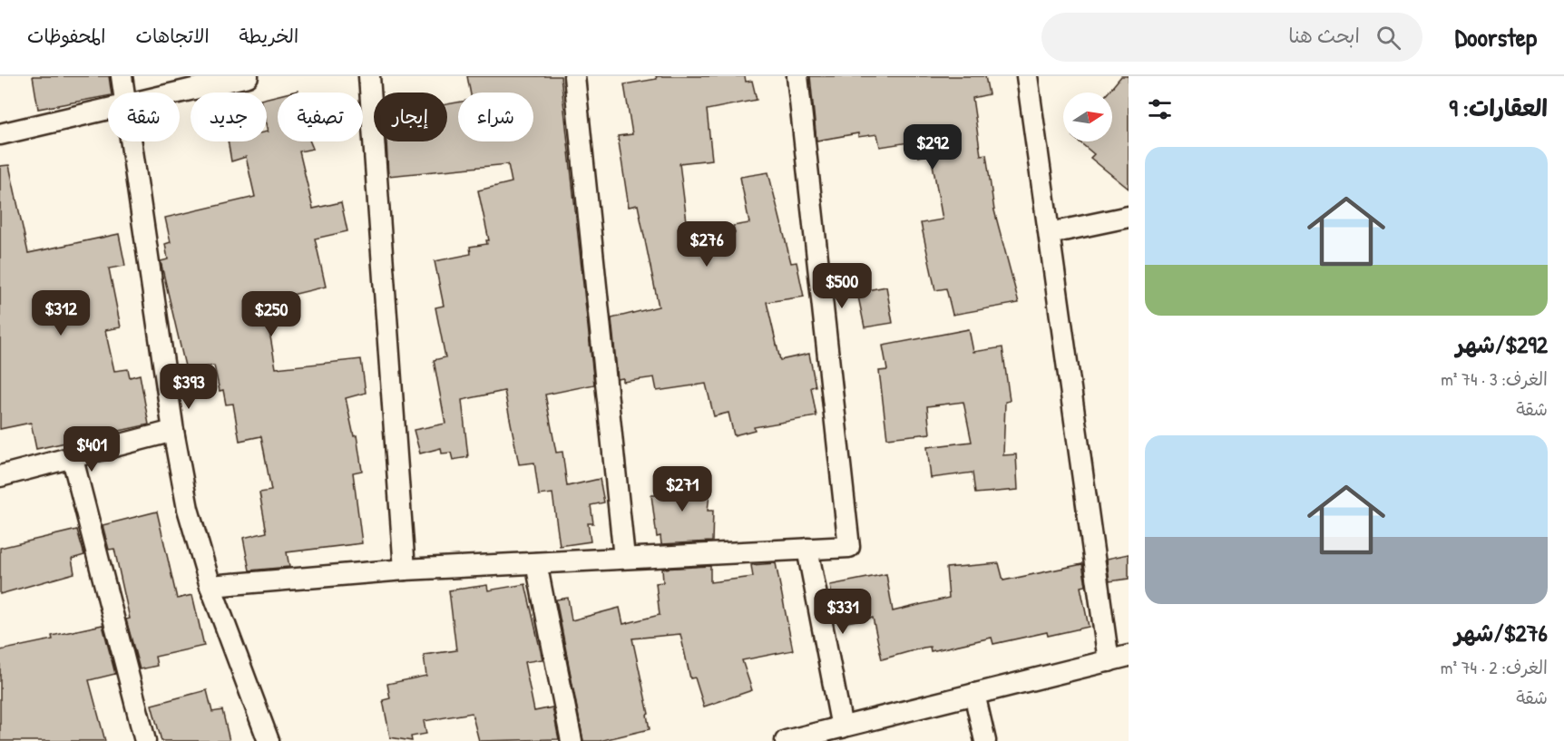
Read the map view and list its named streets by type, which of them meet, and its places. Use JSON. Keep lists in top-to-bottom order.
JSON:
{
  "north": "right",
  "page": {
    "header": "Doorstep",
    "search": "ابحث هنا",
    "nav": ["الخريطة", "الاتجاهات", "المحفوظات"],
    "heading": "العقارات: 9",
    "chip": [
      "شراء",
      "إيجار",
      "تصفية",
      "جديد",
      "شقة"
    ],
    "price": [
      "$292",
      "$276",
      "$500",
      "$312",
      "$250",
      "$393",
      "$401",
      "$271",
      "$331"
    ],
    "list": [
      {
        "name": "$292/شهر",
        "note": "الغرف: 3 · 74 m² · شقة"
      },
      {
        "name": "$276/شهر",
        "note": "الغرف: 2 · 74 m² · شقة"
      }
    ]
  }
}
